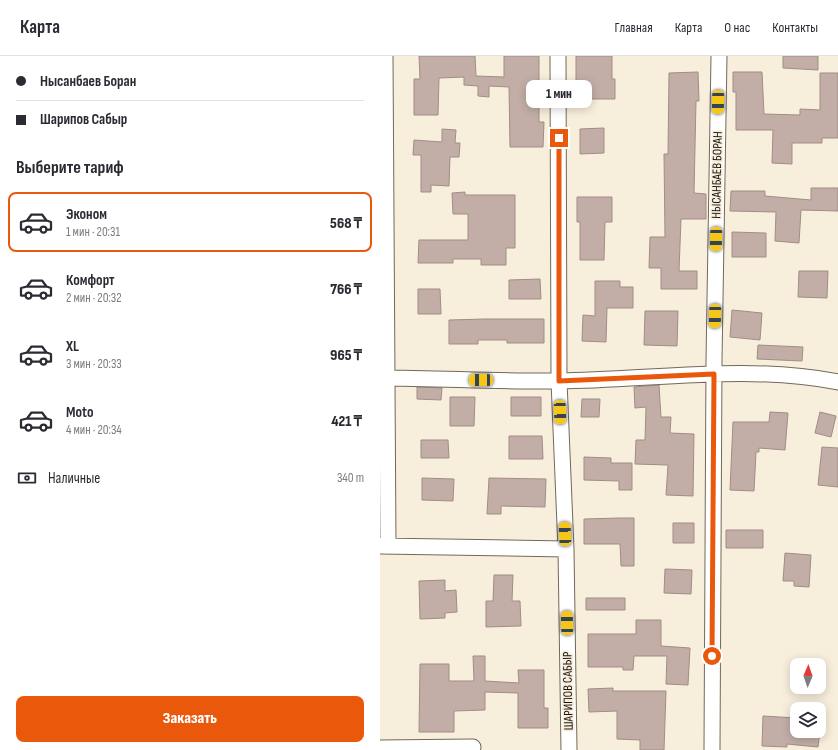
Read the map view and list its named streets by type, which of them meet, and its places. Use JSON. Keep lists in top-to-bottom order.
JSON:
{
  "streets": {
    "street": ["НЫСАНБАЕВ БОРАН", "ШАРИПОВ САБЫР"]
  },
  "north": "top",
  "page": {
    "header": "Карта",
    "nav": [
      "Главная",
      "Карта",
      "О нас",
      "Контакты"
    ],
    "banner": ["Нысанбаев Боран", "Шарипов Сабыр"],
    "bubble": "1 мин",
    "heading": "Выберите тариф",
    "list": [
      {
        "name": "Эконом",
        "note": "1 мин · 20:31",
        "value": "568 ₸"
      },
      {
        "name": "Комфорт",
        "note": "2 мин · 20:32",
        "value": "766 ₸"
      },
      {
        "name": "XL",
        "note": "3 мин · 20:33",
        "value": "965 ₸"
      },
      {
        "name": "Moto",
        "note": "4 мин · 20:34",
        "value": "421 ₸"
      }
    ],
    "pay": ["Наличные", "340 m"],
    "buttons": "Заказать"
  }
}
